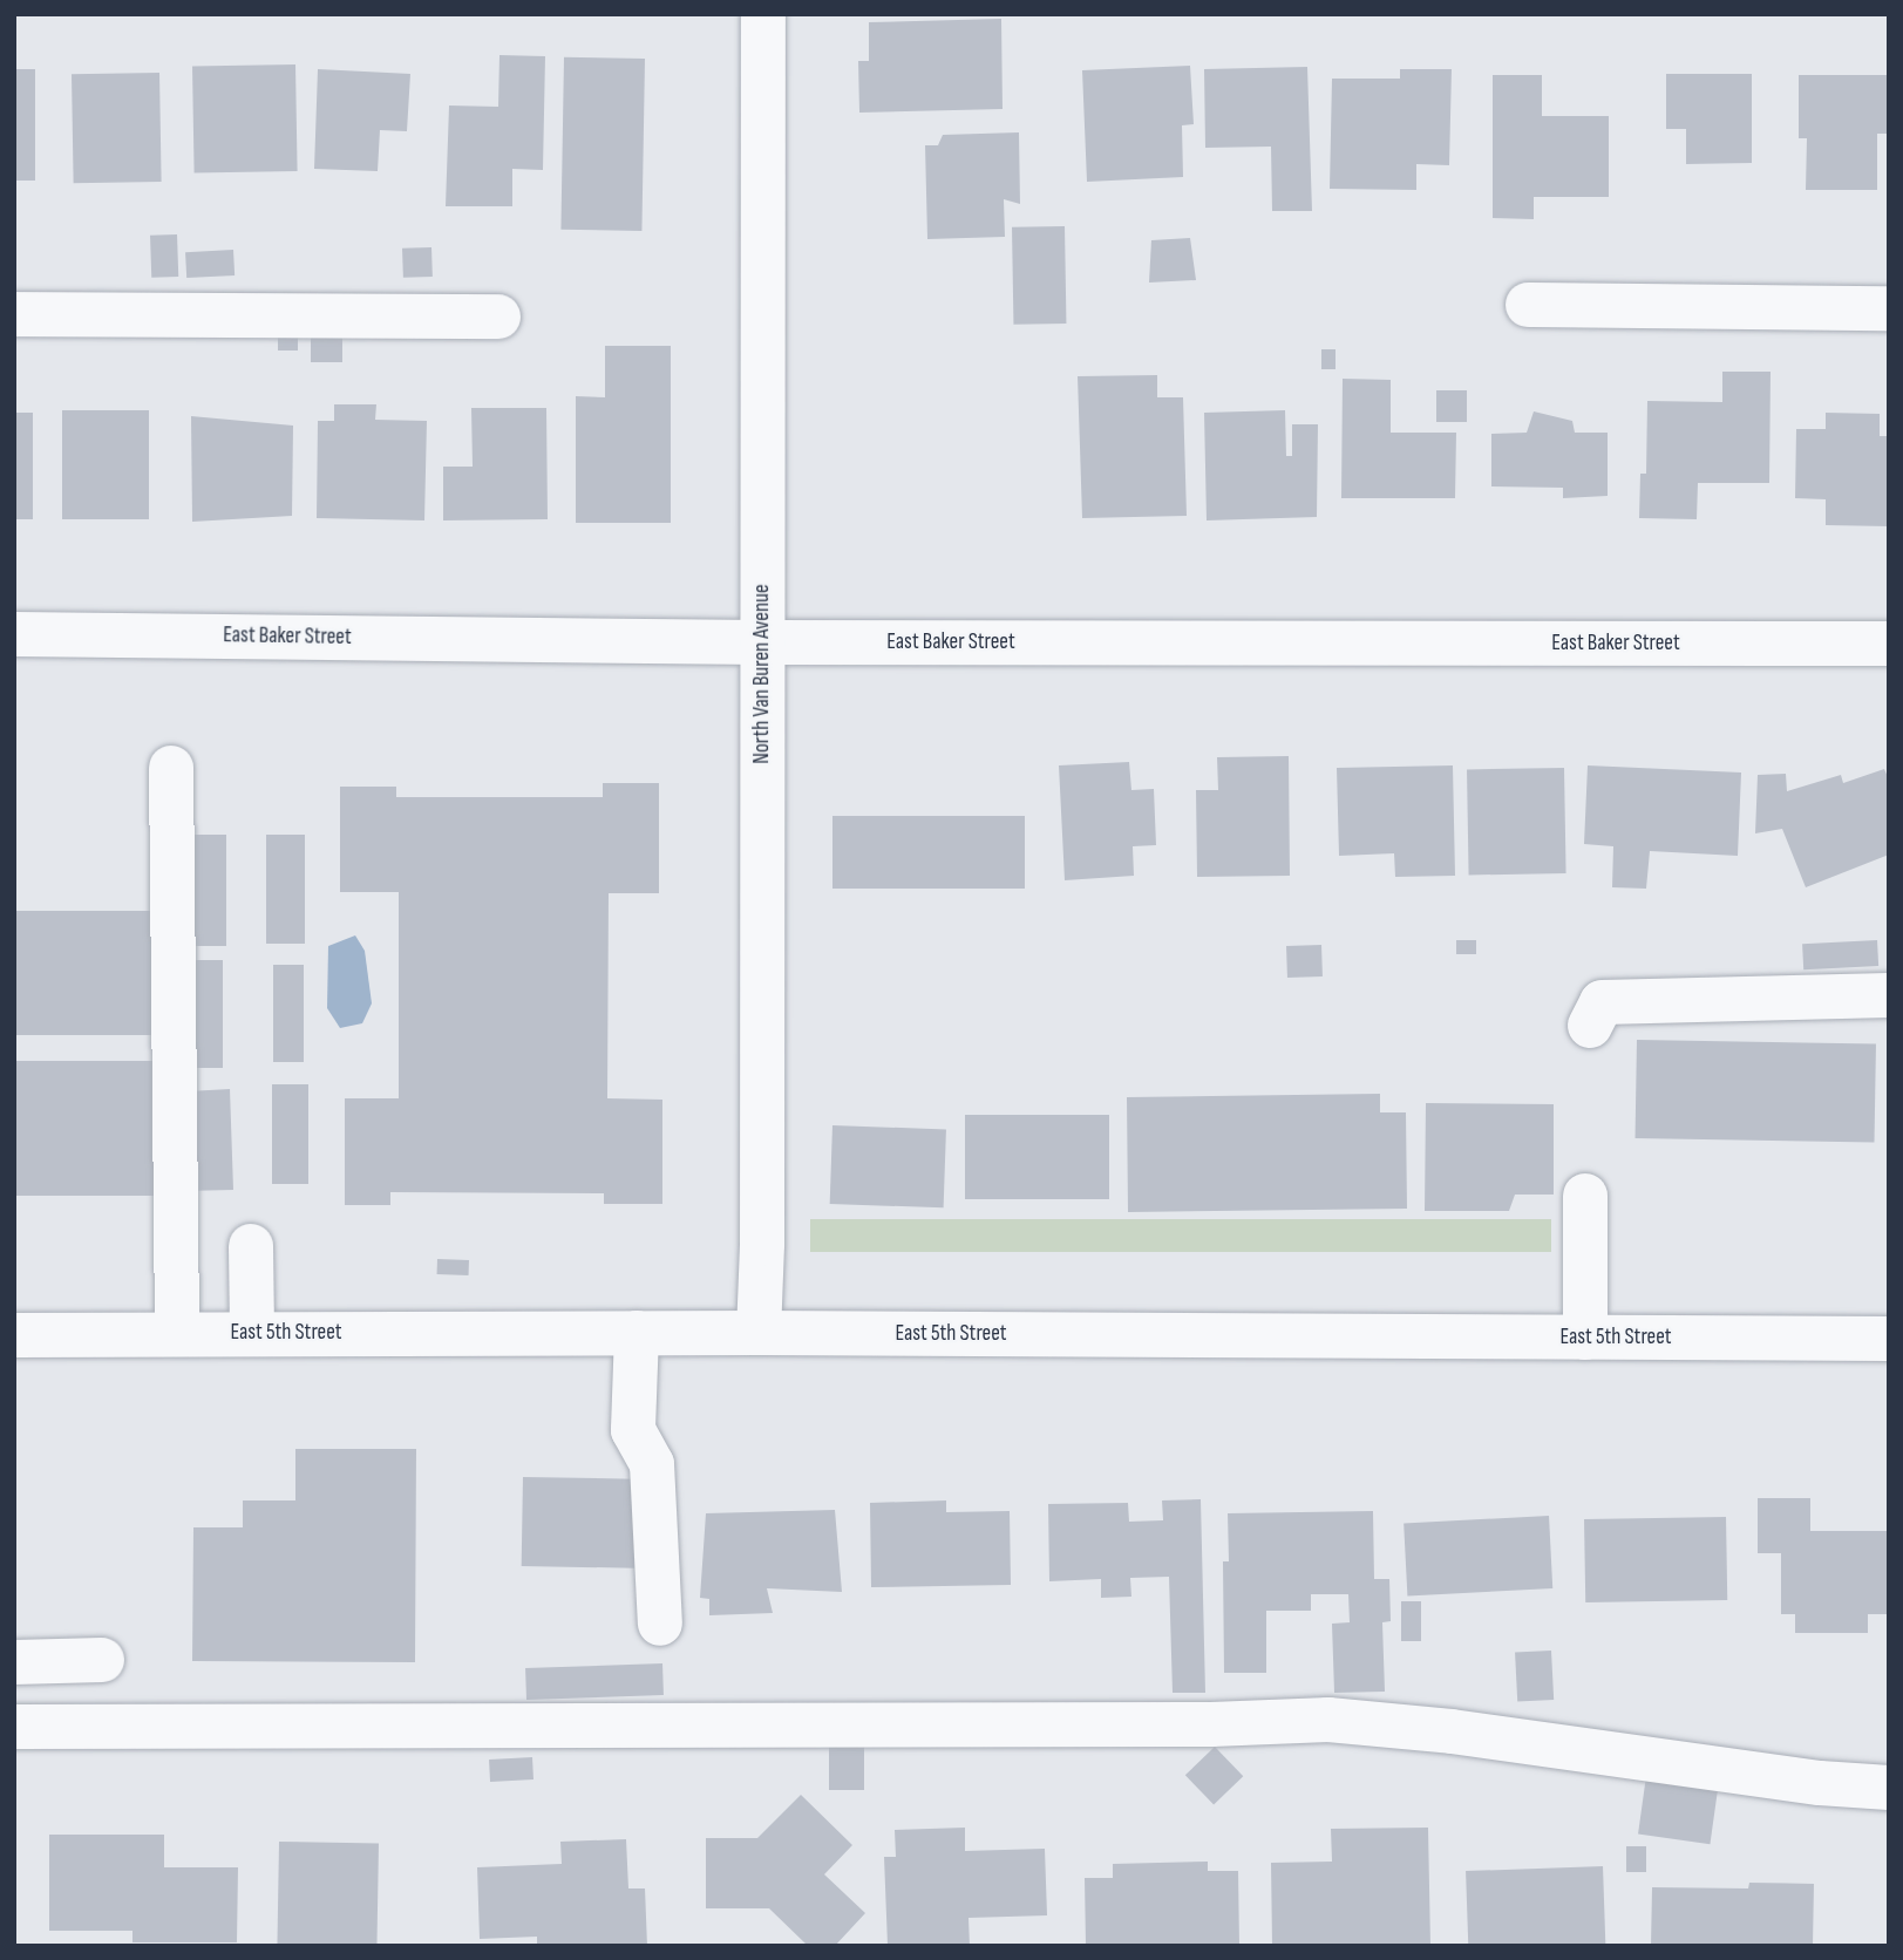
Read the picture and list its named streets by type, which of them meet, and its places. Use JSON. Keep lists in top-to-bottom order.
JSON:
{
  "streets": {
    "street": ["East Baker Street", "North Van Buren Avenue", "East 5th Street"]
  },
  "crossings": [
    ["East Baker Street", "North Van Buren Avenue"],
    ["North Van Buren Avenue", "East 5th Street"]
  ]
}
